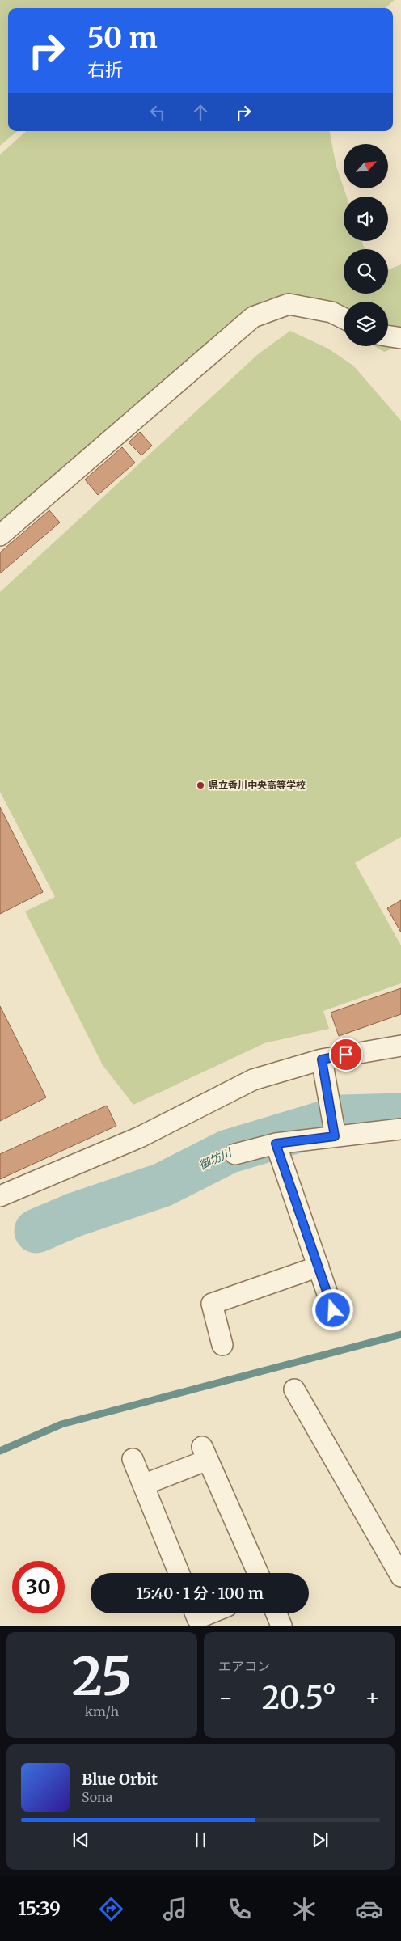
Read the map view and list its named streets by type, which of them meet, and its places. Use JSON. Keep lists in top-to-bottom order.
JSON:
{
  "water": ["御坊川"],
  "places": ["県立香川中央高等学校"],
  "north": "top right",
  "page": {
    "turn": ["50 m", "右折"],
    "limit": "30",
    "trip": "15:40 · 1 分 · 100 m",
    "tile": [
      ["25", "km/h"],
      "エアコン"
    ],
    "heat": ["−", "20.5°", "+"],
    "song": ["Blue Orbit", "Sona"],
    "tabs": "15:39"
  }
}
